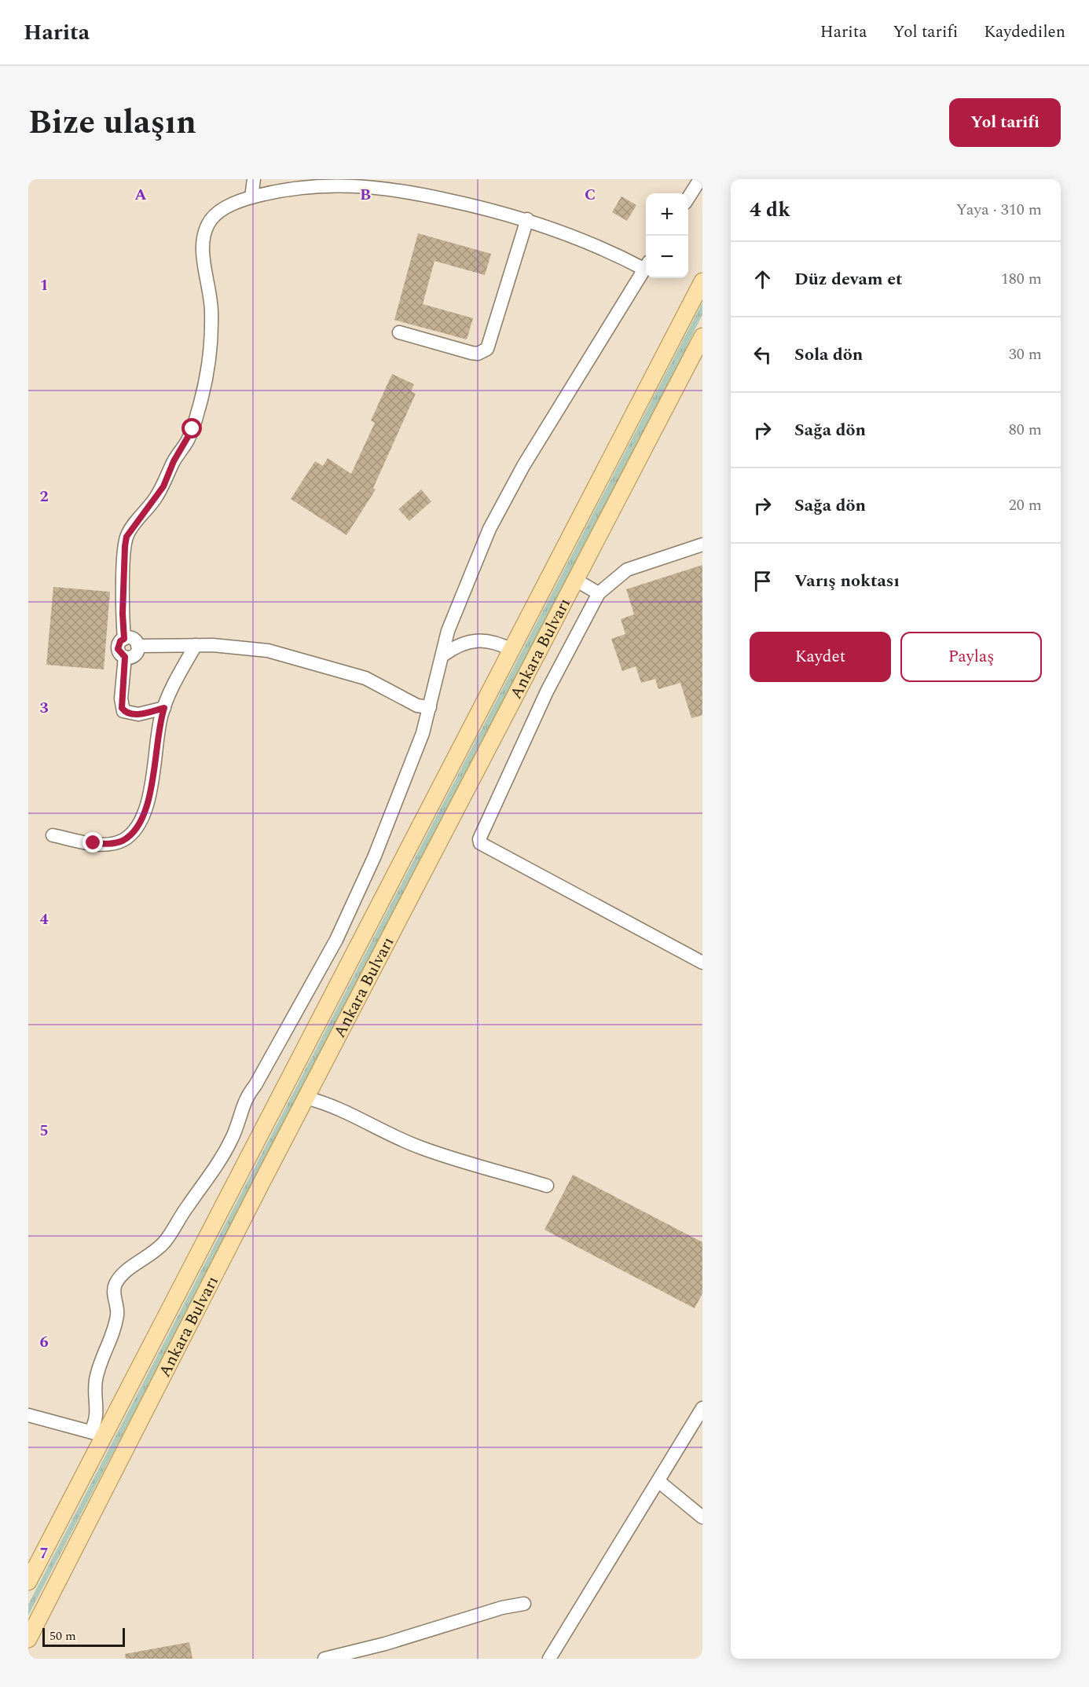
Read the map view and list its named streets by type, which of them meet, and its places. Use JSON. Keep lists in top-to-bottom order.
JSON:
{
  "streets": {
    "main road": ["Ankara Bulvarı"]
  },
  "scale_bar": "50 m",
  "page": {
    "header": "Harita",
    "nav": ["Harita", "Yol tarifi", "Kaydedilen"],
    "title": "Bize ulaşın",
    "buttons": [
      "Yol tarifi",
      ["Kaydet", "Paylaş"]
    ],
    "heading": ["4 dk", "Yaya · 310 m"],
    "map_buttons": ["+", "−"],
    "list": [
      ["Düz devam et", "180 m"],
      ["Sola dön", "30 m"],
      ["Sağa dön", "80 m"],
      ["Sağa dön", "20 m"],
      "Varış noktası"
    ],
    "scale": "50 m"
  },
  "grid": {
    "columns": ["A", "B", "C"],
    "rows": [
      "1",
      "2",
      "3",
      "4",
      "5",
      "6",
      "7"
    ]
  }
}
